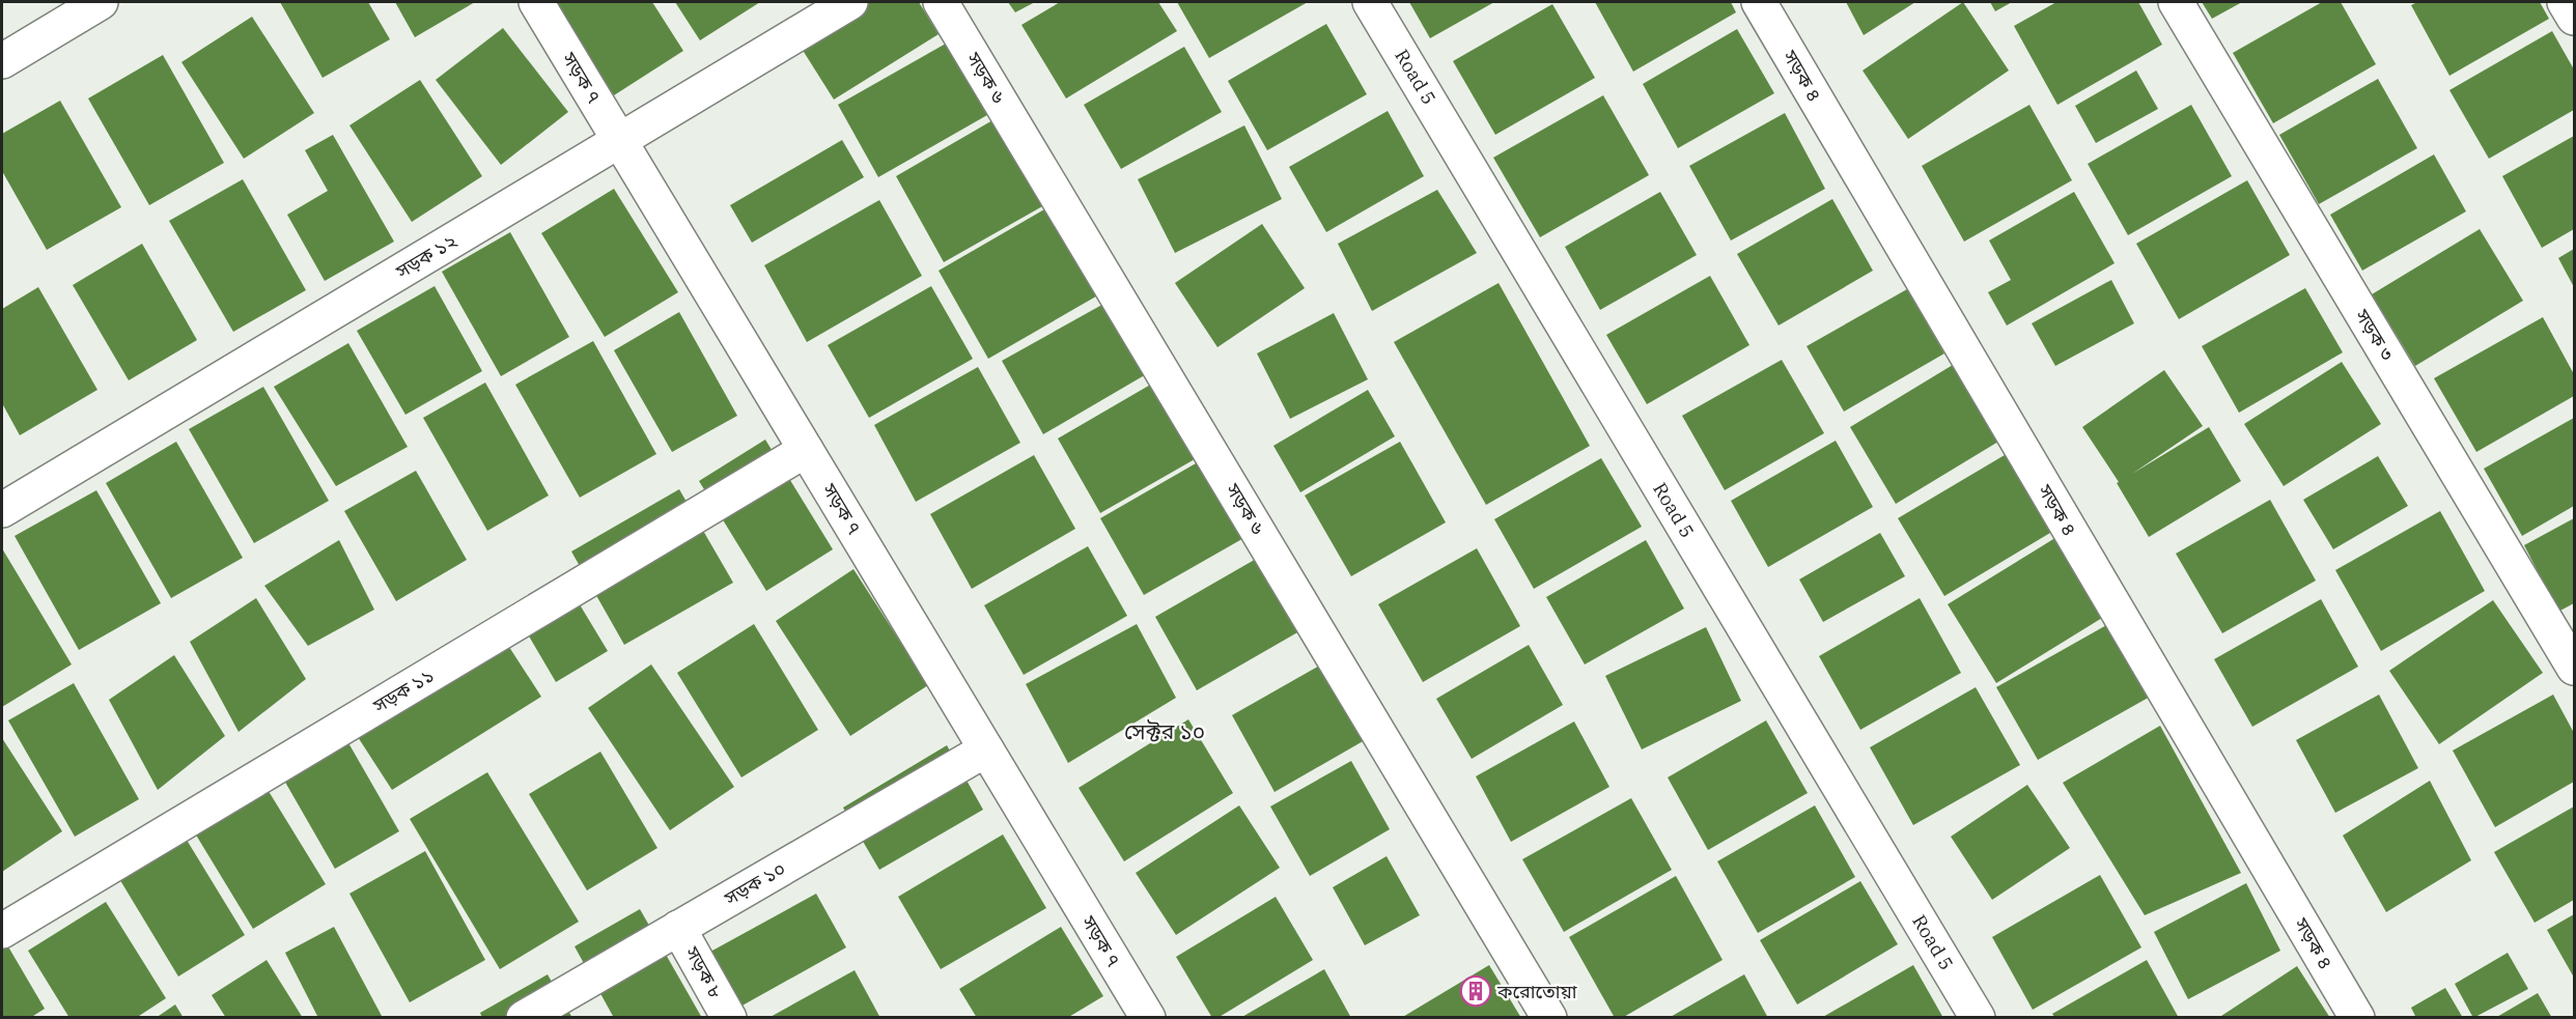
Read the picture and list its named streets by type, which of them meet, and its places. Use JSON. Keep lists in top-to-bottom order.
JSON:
{
  "streets": {
    "street": [
      "সড়ক ৪",
      "Road 5",
      "সড়ক ৭",
      "সড়ক ৬",
      "সড়ক ১২",
      "সড়ক ৩",
      "সড়ক ১১",
      "সড়ক ১০",
      "সড়ক ৮"
    ]
  },
  "crossings": [
    ["সড়ক ৭", "সড়ক ১২"],
    ["সড়ক ৭", "সড়ক ১১"],
    ["সড়ক ৭", "সড়ক ১০"],
    ["সড়ক ১০", "সড়ক ৮"]
  ],
  "districts": ["সেক্টর ১০"],
  "places": {
    "building": ["করোতোয়া"]
  }
}
